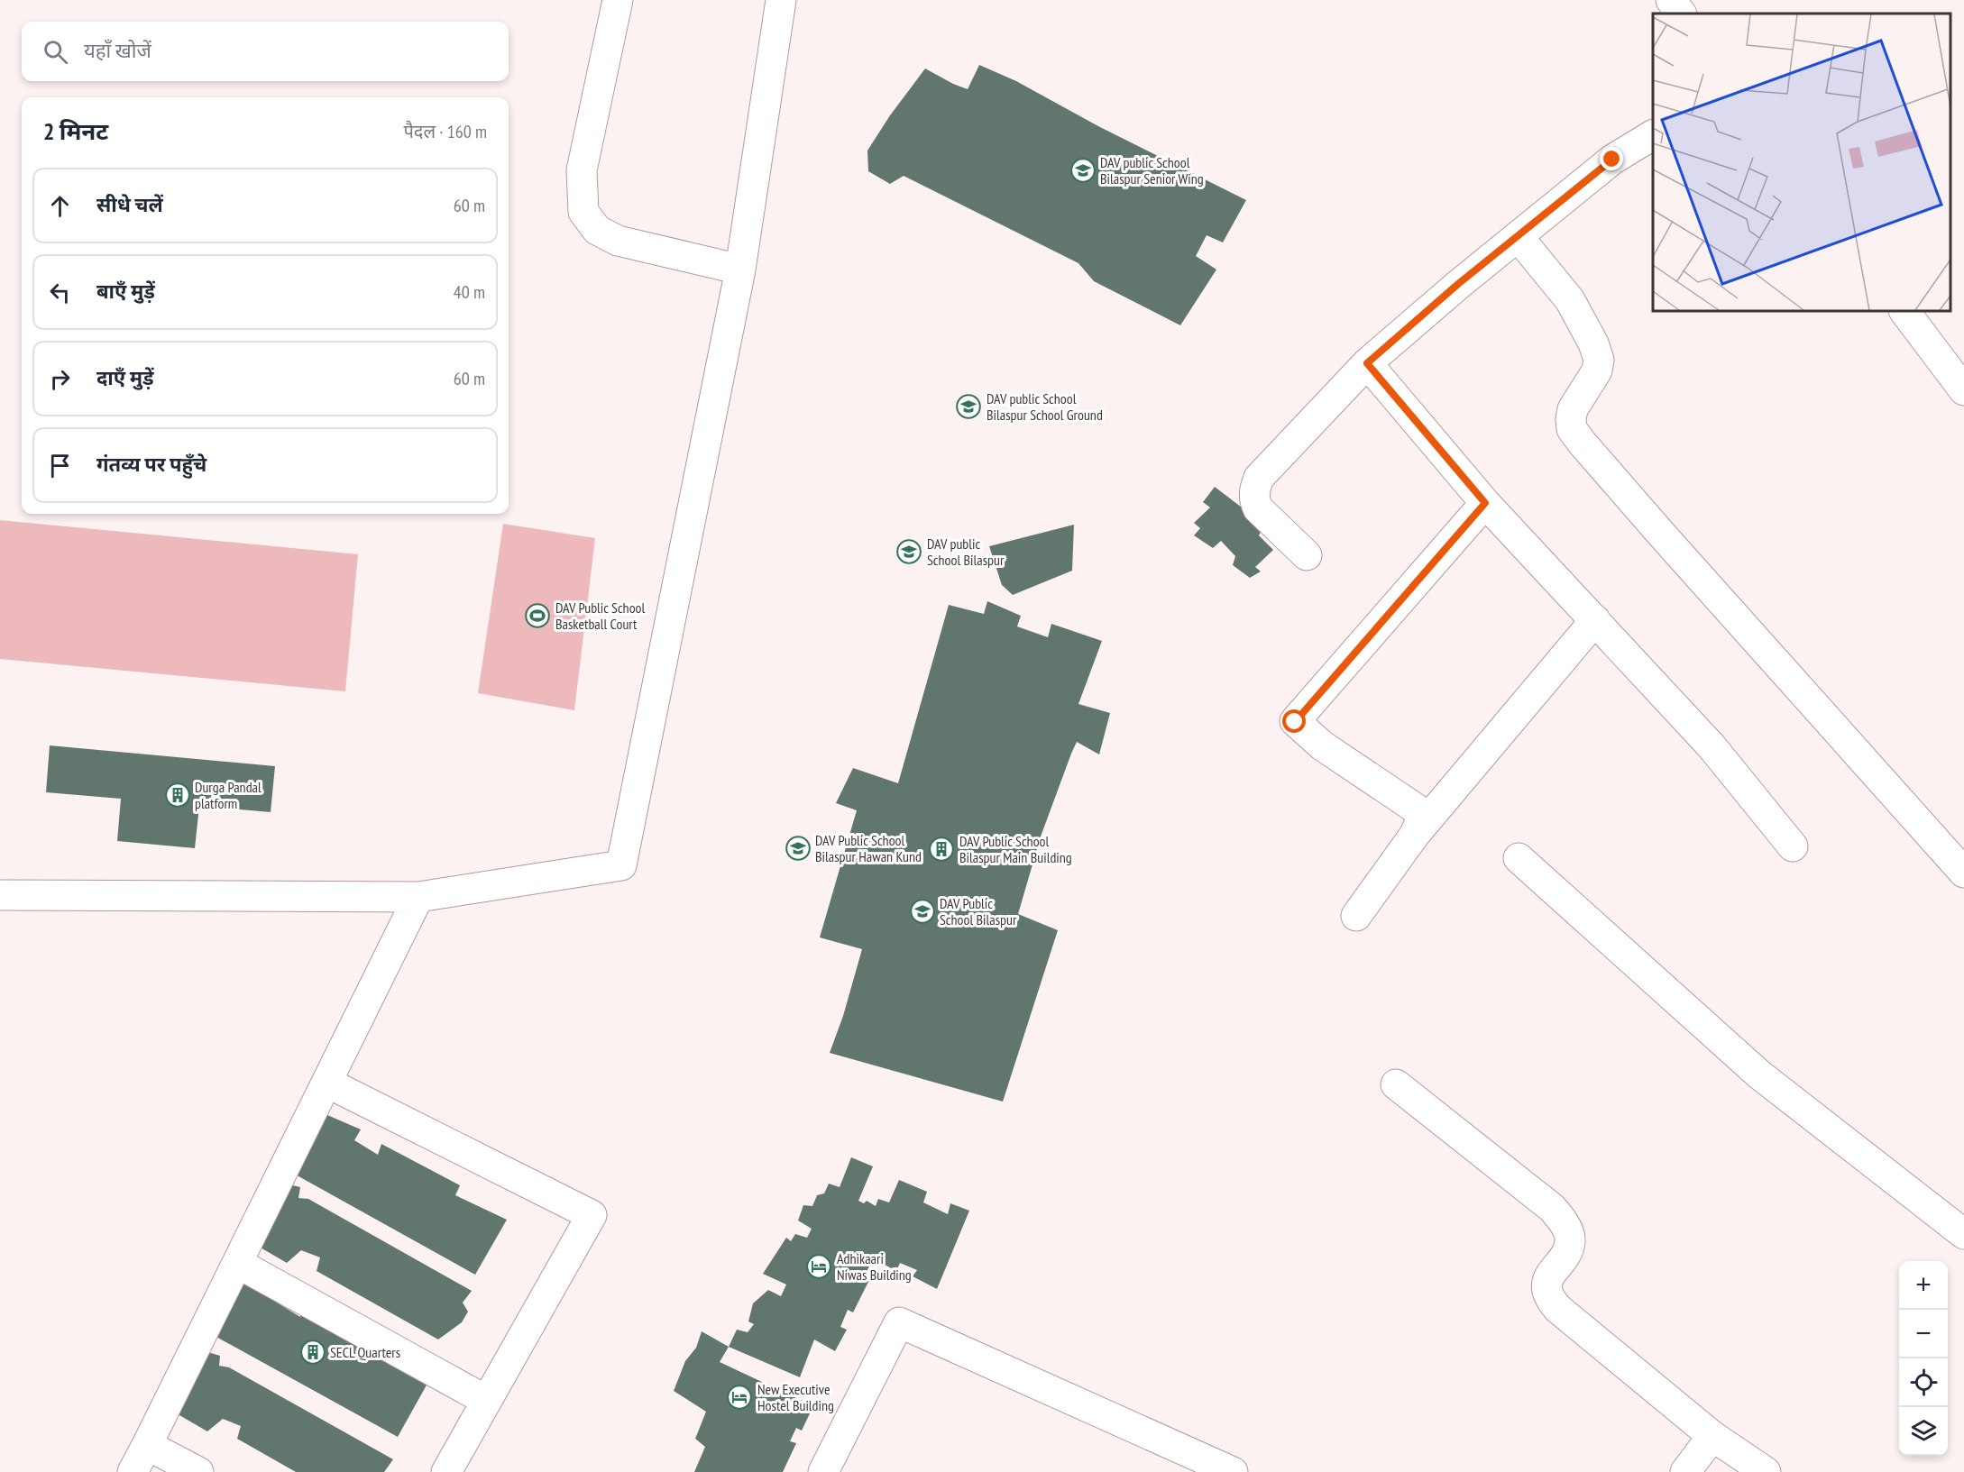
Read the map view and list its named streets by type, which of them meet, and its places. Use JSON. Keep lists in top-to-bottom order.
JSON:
{
  "places": {
    "school or university": [
      "DAV public School Bilaspur Senior Wing",
      "DAV public School Bilaspur School Ground",
      "DAV public School Bilaspur",
      "DAV Public School Bilaspur Hawan Kund",
      "DAV Public School Bilaspur"
    ],
    "sports": ["DAV Public School Basketball Court"],
    "building": ["Durga Pandal platform", "DAV Public School Bilaspur Main Building", "SECL Quarters"],
    "hotel": ["Adhikaari Niwas Building", "New Executive Hostel Building"]
  },
  "page": {
    "search": "यहाँ खोजें",
    "heading": ["2 मिनट", "पैदल · 160 m"],
    "list": [
      ["सीधे चलें", "60 m"],
      ["बाएँ मुड़ें", "40 m"],
      ["दाएँ मुड़ें", "60 m"],
      "गंतव्य पर पहुँचे"
    ],
    "map_buttons": ["+", "−"]
  }
}
